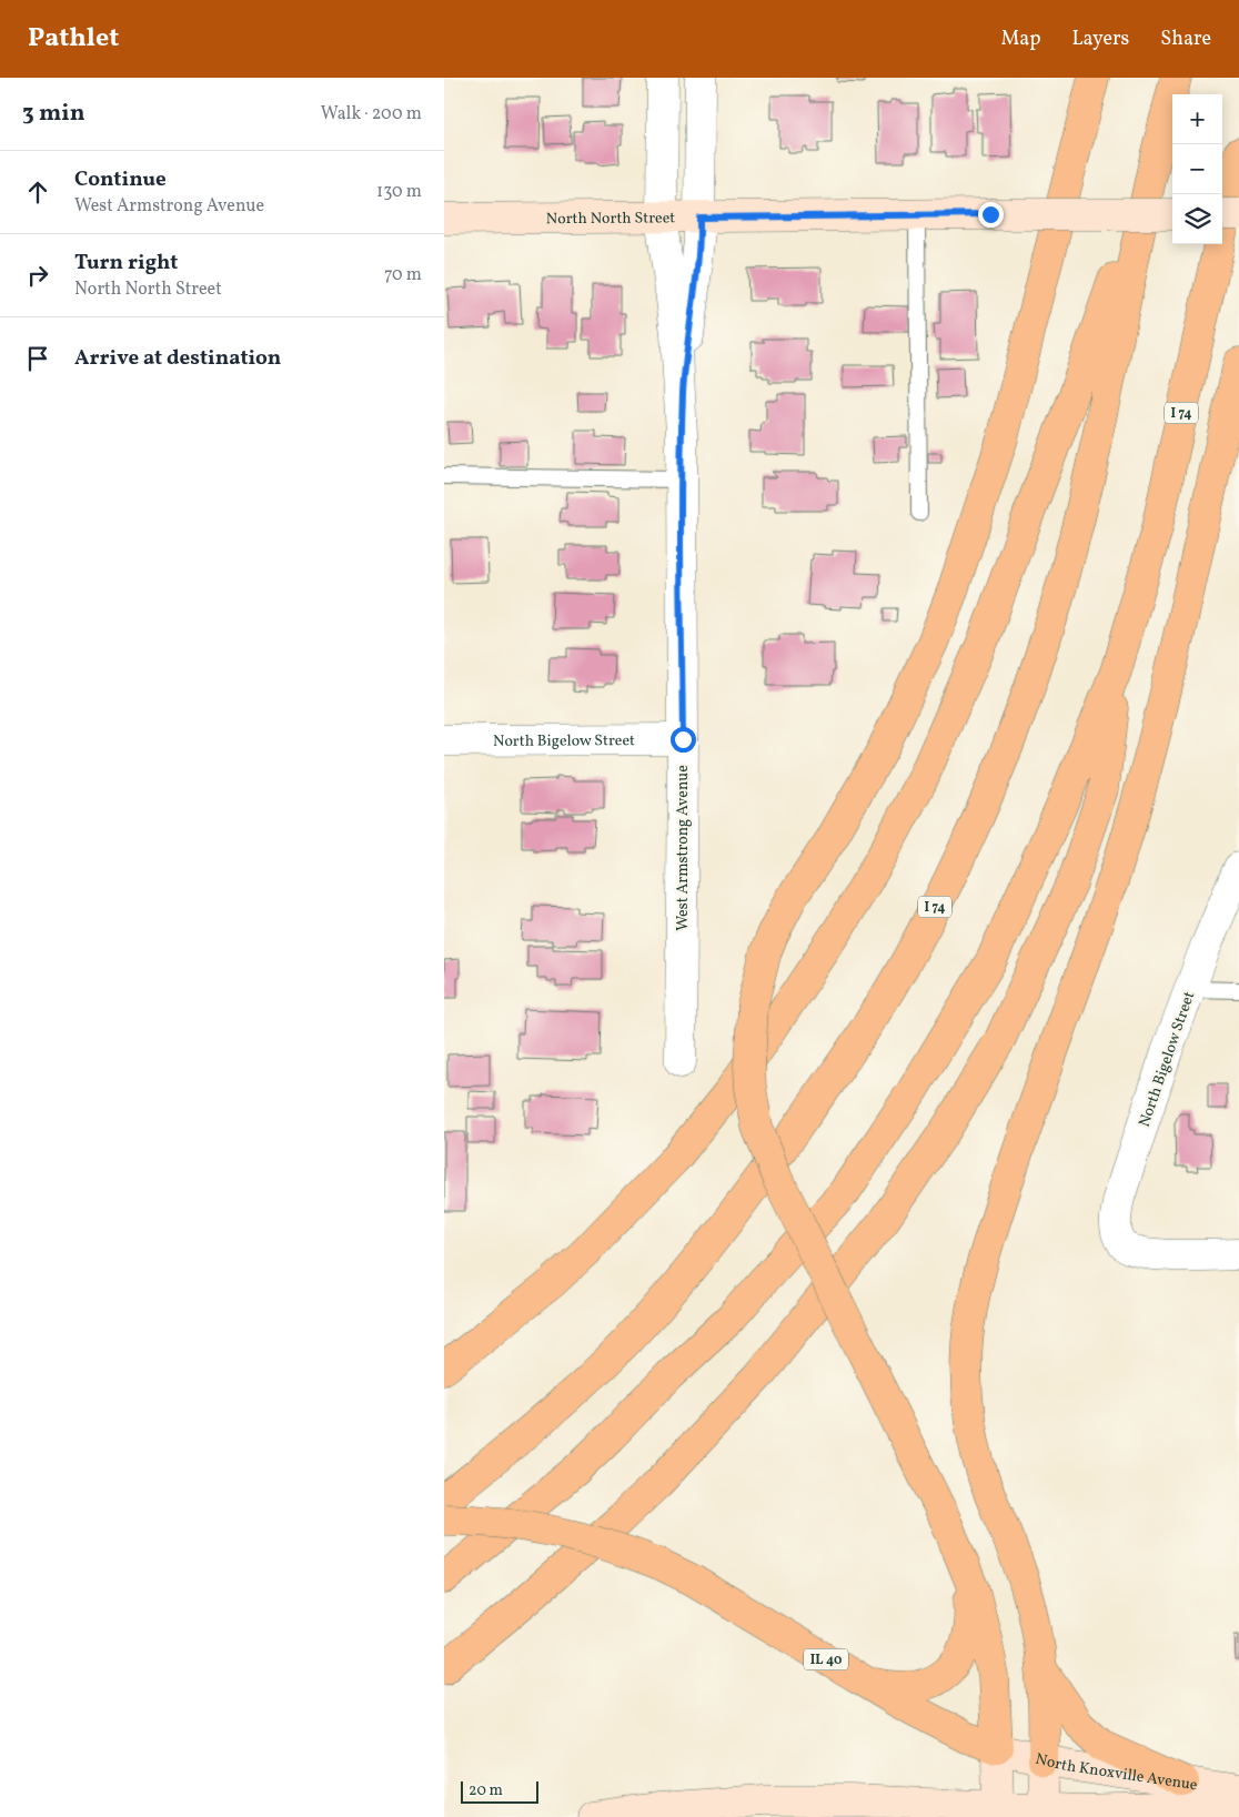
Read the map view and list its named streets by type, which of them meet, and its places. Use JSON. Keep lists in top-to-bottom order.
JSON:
{
  "streets": {
    "highway": ["I 74", "IL 40"],
    "main road": ["North North Street", "North Knoxville Avenue"],
    "street": ["North Bigelow Street", "West Armstrong Avenue"]
  },
  "crossings": [
    ["North North Street", "West Armstrong Avenue"],
    ["North Bigelow Street", "West Armstrong Avenue"],
    ["IL 40", "North Knoxville Avenue"]
  ],
  "scale_bar": "20 m",
  "page": {
    "header": "Pathlet",
    "nav": ["Map", "Layers", "Share"],
    "heading": ["3 min", "Walk · 200 m"],
    "map_buttons": ["+", "−"],
    "list": [
      ["Continue", "West Armstrong Avenue", "130 m"],
      ["Turn right", "North North Street", "70 m"],
      "Arrive at destination"
    ],
    "scale": "20 m"
  }
}
